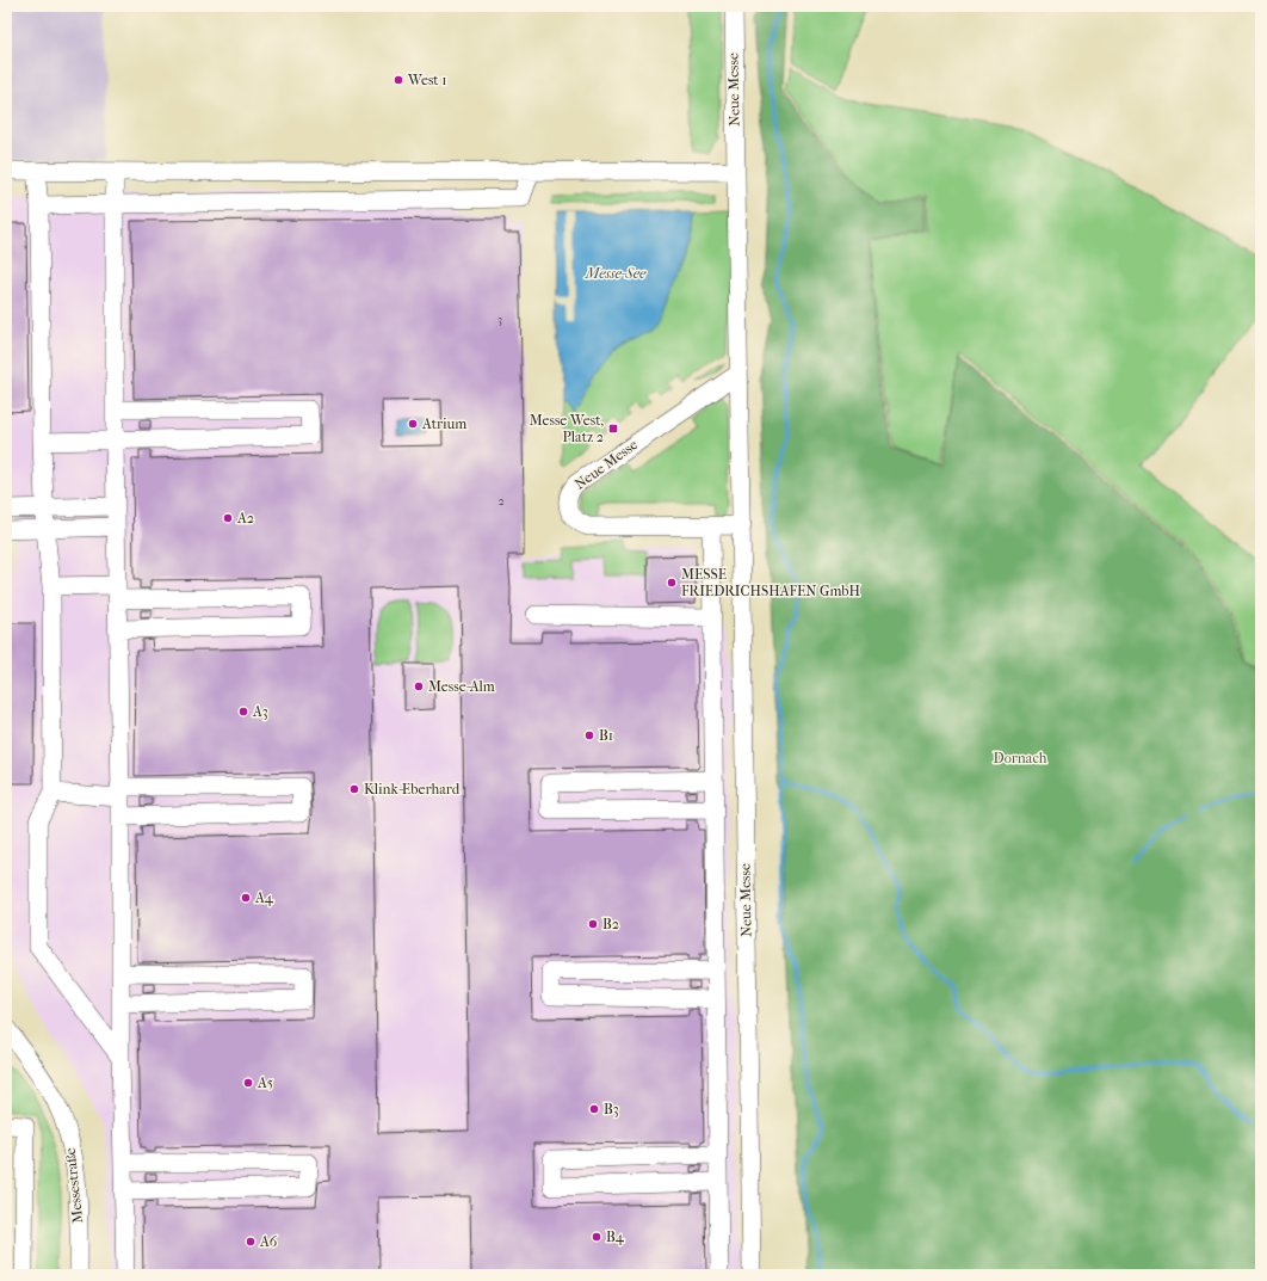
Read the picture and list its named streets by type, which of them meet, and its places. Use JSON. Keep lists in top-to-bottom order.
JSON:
{
  "streets": {
    "street": ["Neue Messe", "Messestraße"]
  },
  "water": ["Messe-See"],
  "parks": ["Dornach"],
  "places": {
    "other": [
      "West 1",
      "Atrium",
      "A2",
      "MESSE FRIEDRICHSHAFEN GmbH",
      "Messe-Alm",
      "A3",
      "B1",
      "Klink-Eberhard",
      "A4",
      "B2",
      "A5",
      "B3",
      "B4",
      "A6"
    ],
    "transit": ["Messe West, Platz 2"]
  },
  "house_numbers": ["3", "2"]
}
